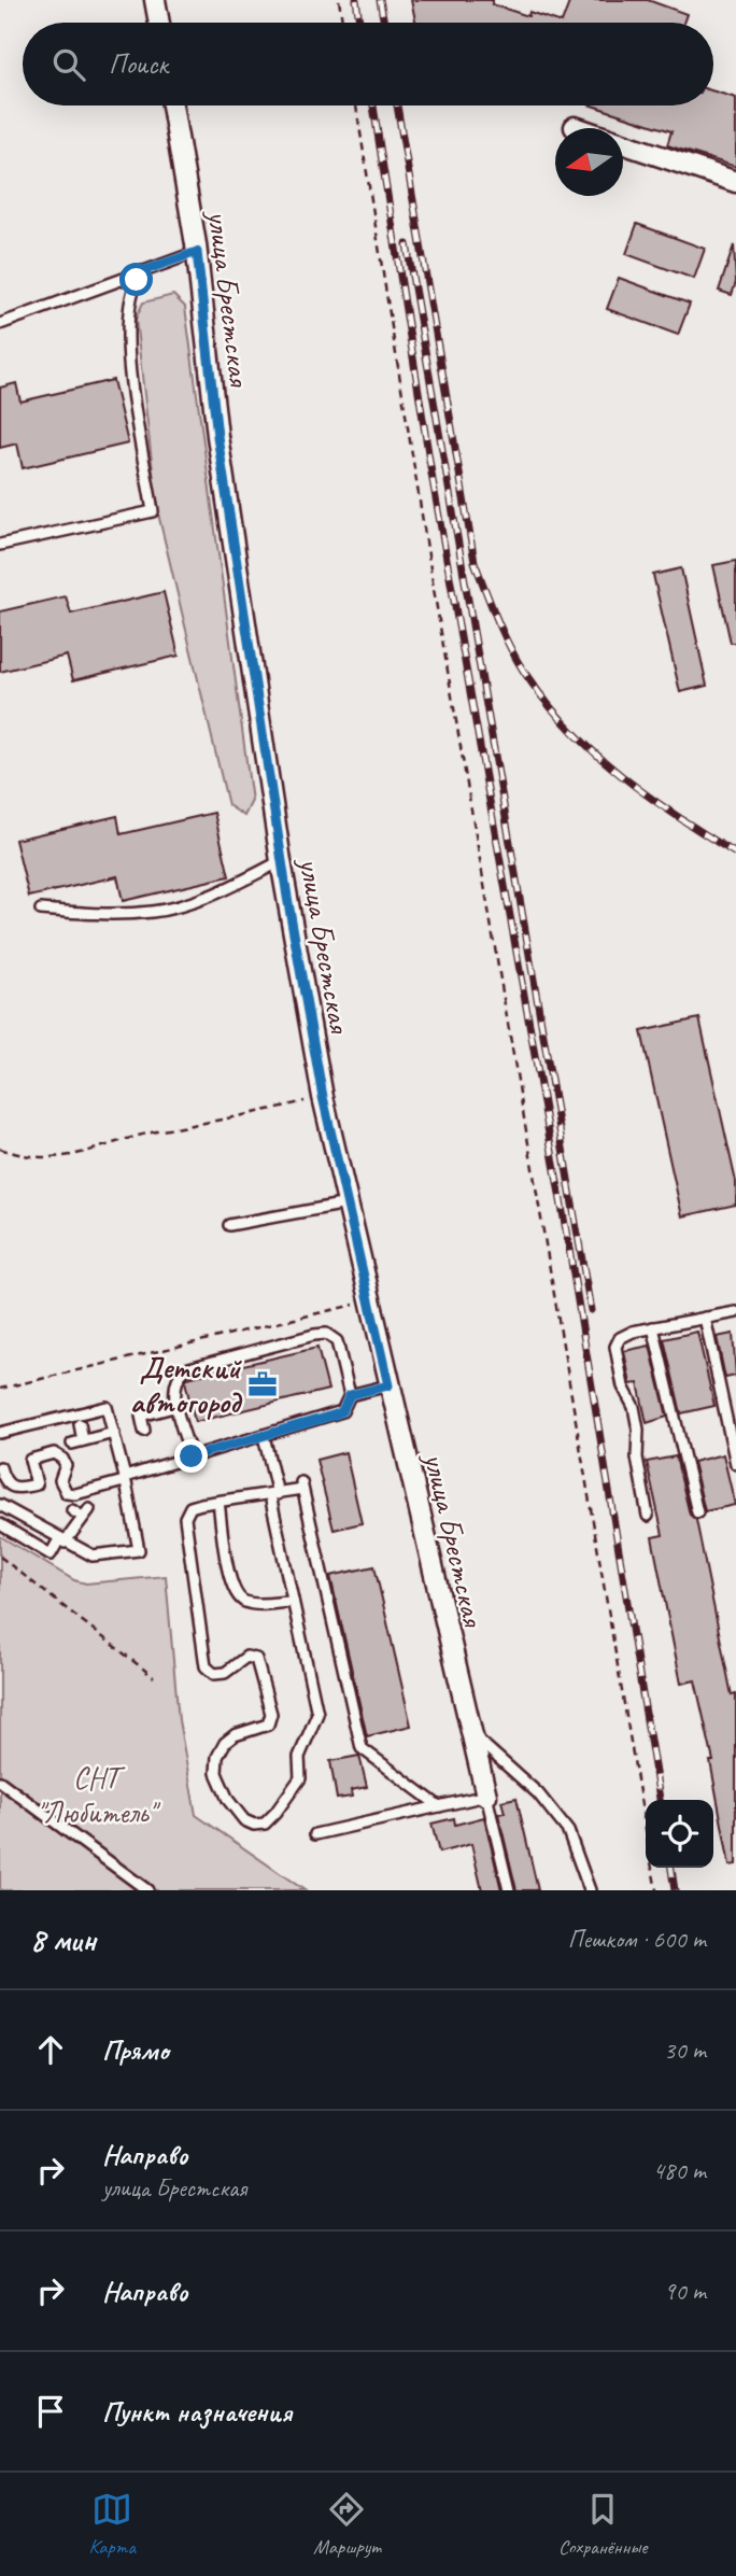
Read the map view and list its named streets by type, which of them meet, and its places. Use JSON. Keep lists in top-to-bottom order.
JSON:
{
  "streets": {
    "street": ["улица Брестская"]
  },
  "parks": ["СНТ \"Любитель\""],
  "places": {
    "office": ["Детский автогород"]
  },
  "north": "left",
  "page": {
    "search": "Поиск",
    "heading": ["8 мин", "Пешком · 600 m"],
    "list": [
      ["Прямо", "30 m"],
      ["Направо", "улица Брестская", "480 m"],
      ["Направо", "90 m"],
      "Пункт назначения"
    ],
    "nav": ["Карта", "Маршрут", "Сохранённые"]
  }
}
